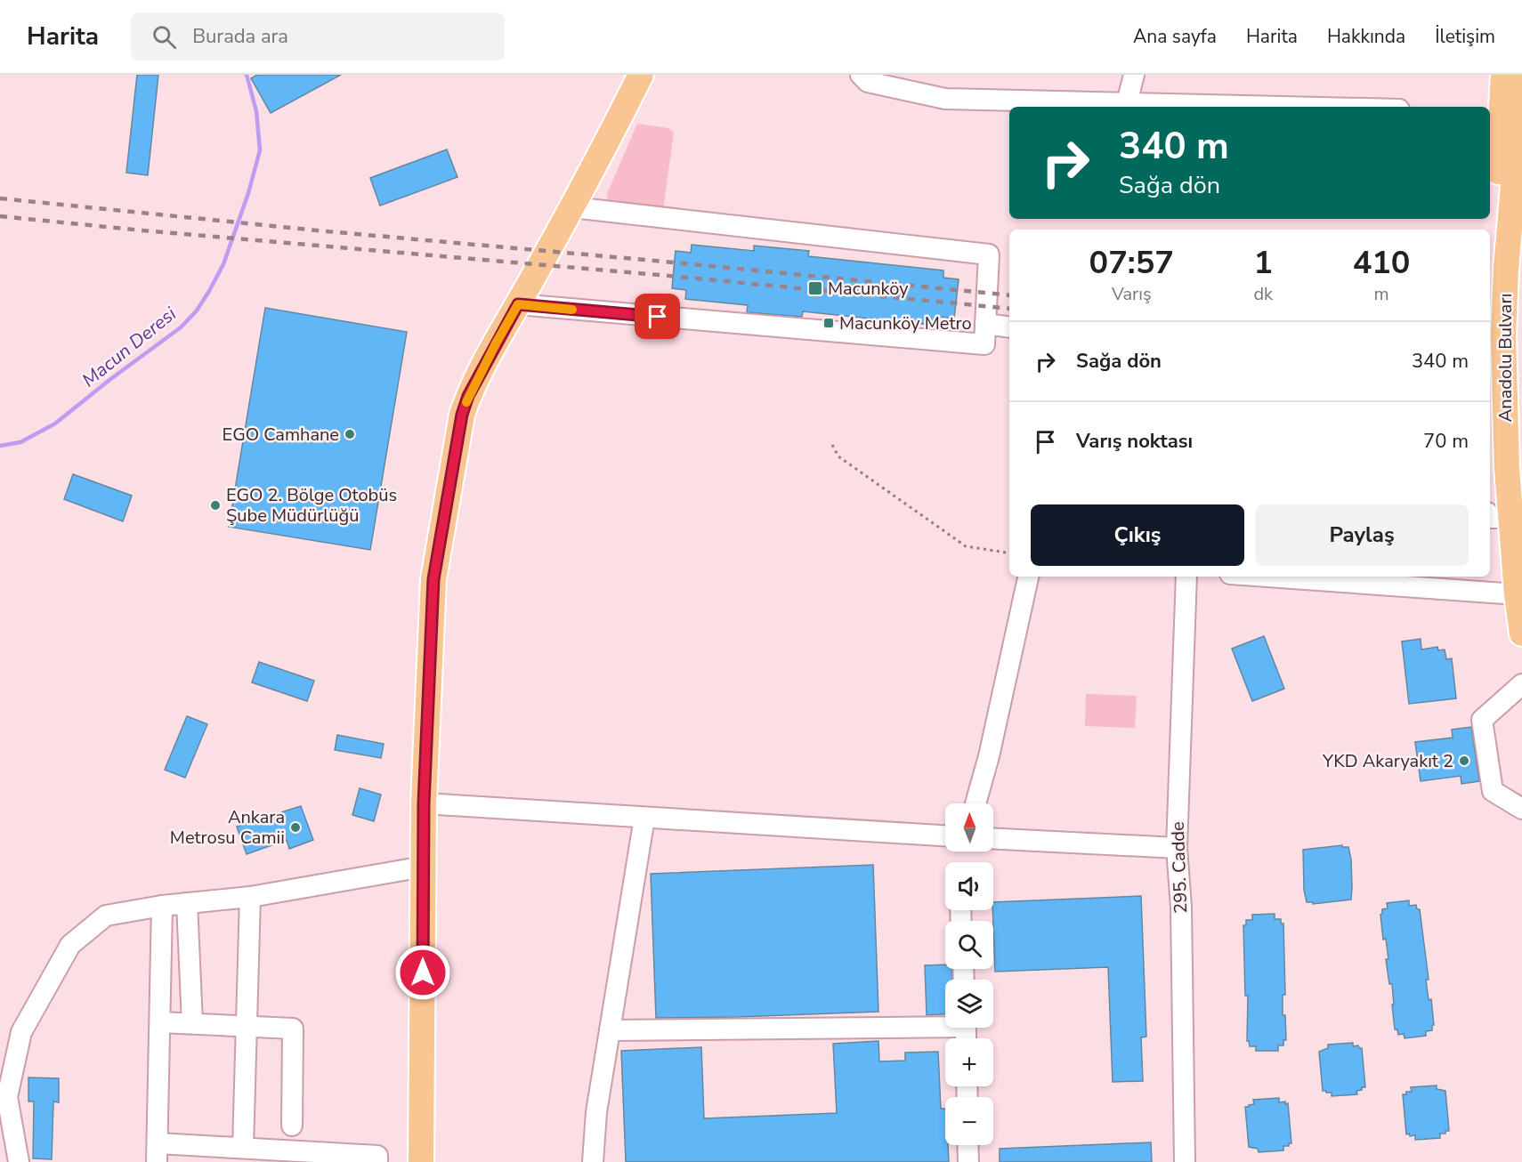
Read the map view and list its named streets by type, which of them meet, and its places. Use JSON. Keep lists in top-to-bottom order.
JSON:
{
  "streets": {
    "main road": ["Anadolu Bulvarı"],
    "street": ["295. Cadde"]
  },
  "water": ["Macun Deresi"],
  "places": {
    "transit": ["Macunköy", "Macunköy Metro"],
    "other": [
      "EGO Camhane",
      "EGO 2. Bölge Otobüs Şube Müdürlüğü",
      "YKD Akaryakıt 2",
      "Ankara Metrosu Camii"
    ]
  },
  "north": "top",
  "page": {
    "header": "Harita",
    "search": "Burada ara",
    "nav": [
      "Ana sayfa",
      "Harita",
      "Hakkında",
      "İletişim"
    ],
    "turn": ["340 m", "Sağa dön"],
    "eta": [
      "07:57",
      "Varış",
      "1",
      "dk",
      "410",
      "m"
    ],
    "list": [
      {
        "name": "Sağa dön",
        "value": "340 m"
      },
      {
        "name": "Varış noktası",
        "value": "70 m"
      }
    ],
    "buttons": ["Çıkış", "Paylaş"],
    "map_buttons": ["+", "−"]
  }
}
